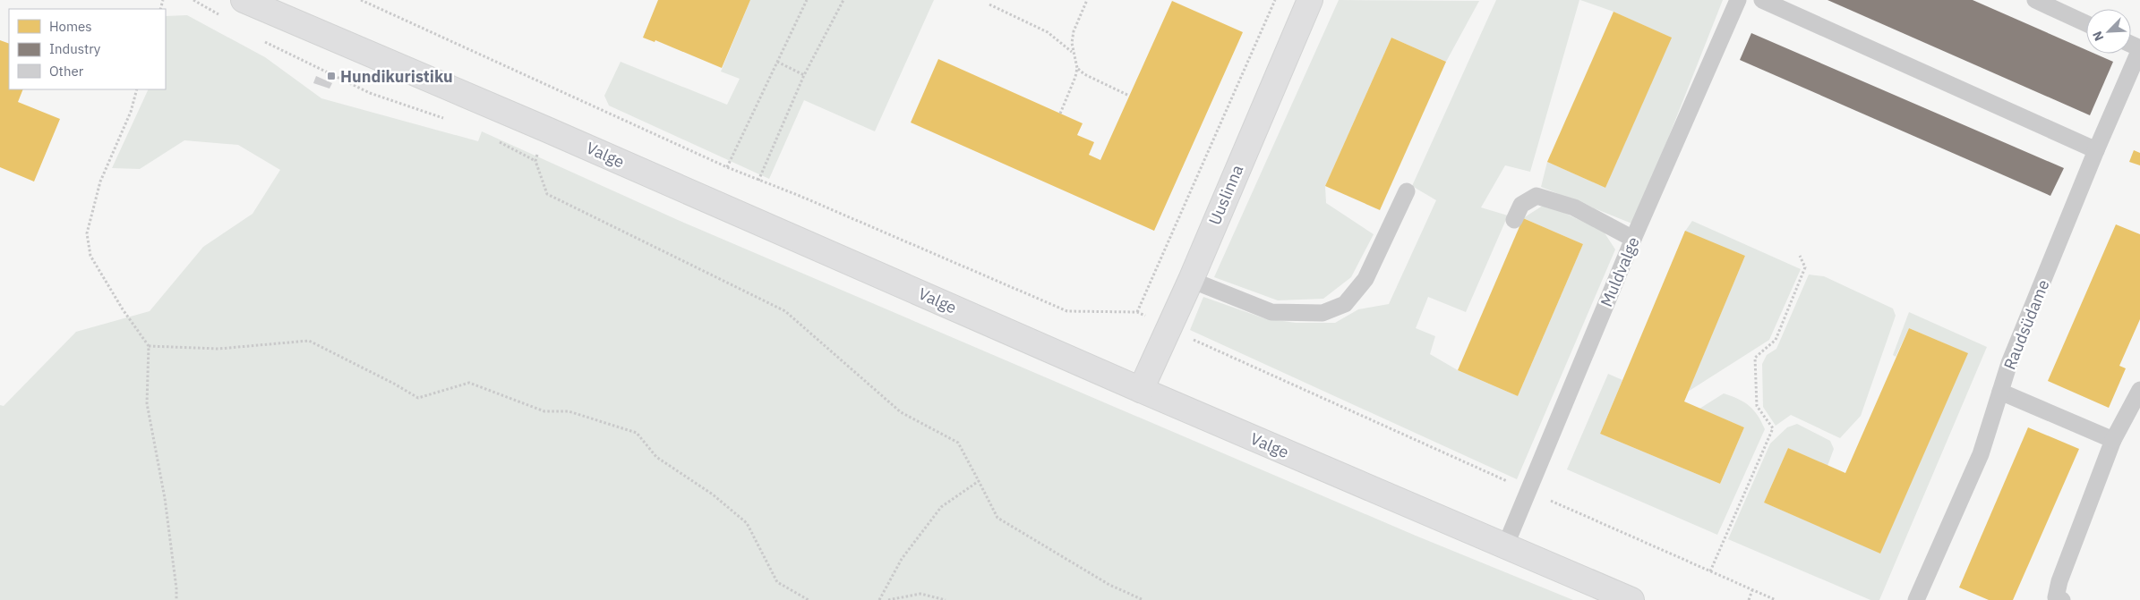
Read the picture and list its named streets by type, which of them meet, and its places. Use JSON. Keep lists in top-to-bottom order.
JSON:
{
  "streets": {
    "street": ["Valge", "Uuslinna"],
    "lane": ["Muldvalge", "Raudsüdame"]
  },
  "crossings": [
    ["Valge", "Uuslinna"],
    ["Valge", "Muldvalge"]
  ],
  "places": {
    "transit": ["Hundikuristiku"]
  },
  "legend": ["Homes", "Industry", "Other"],
  "north": "bottom left"
}
